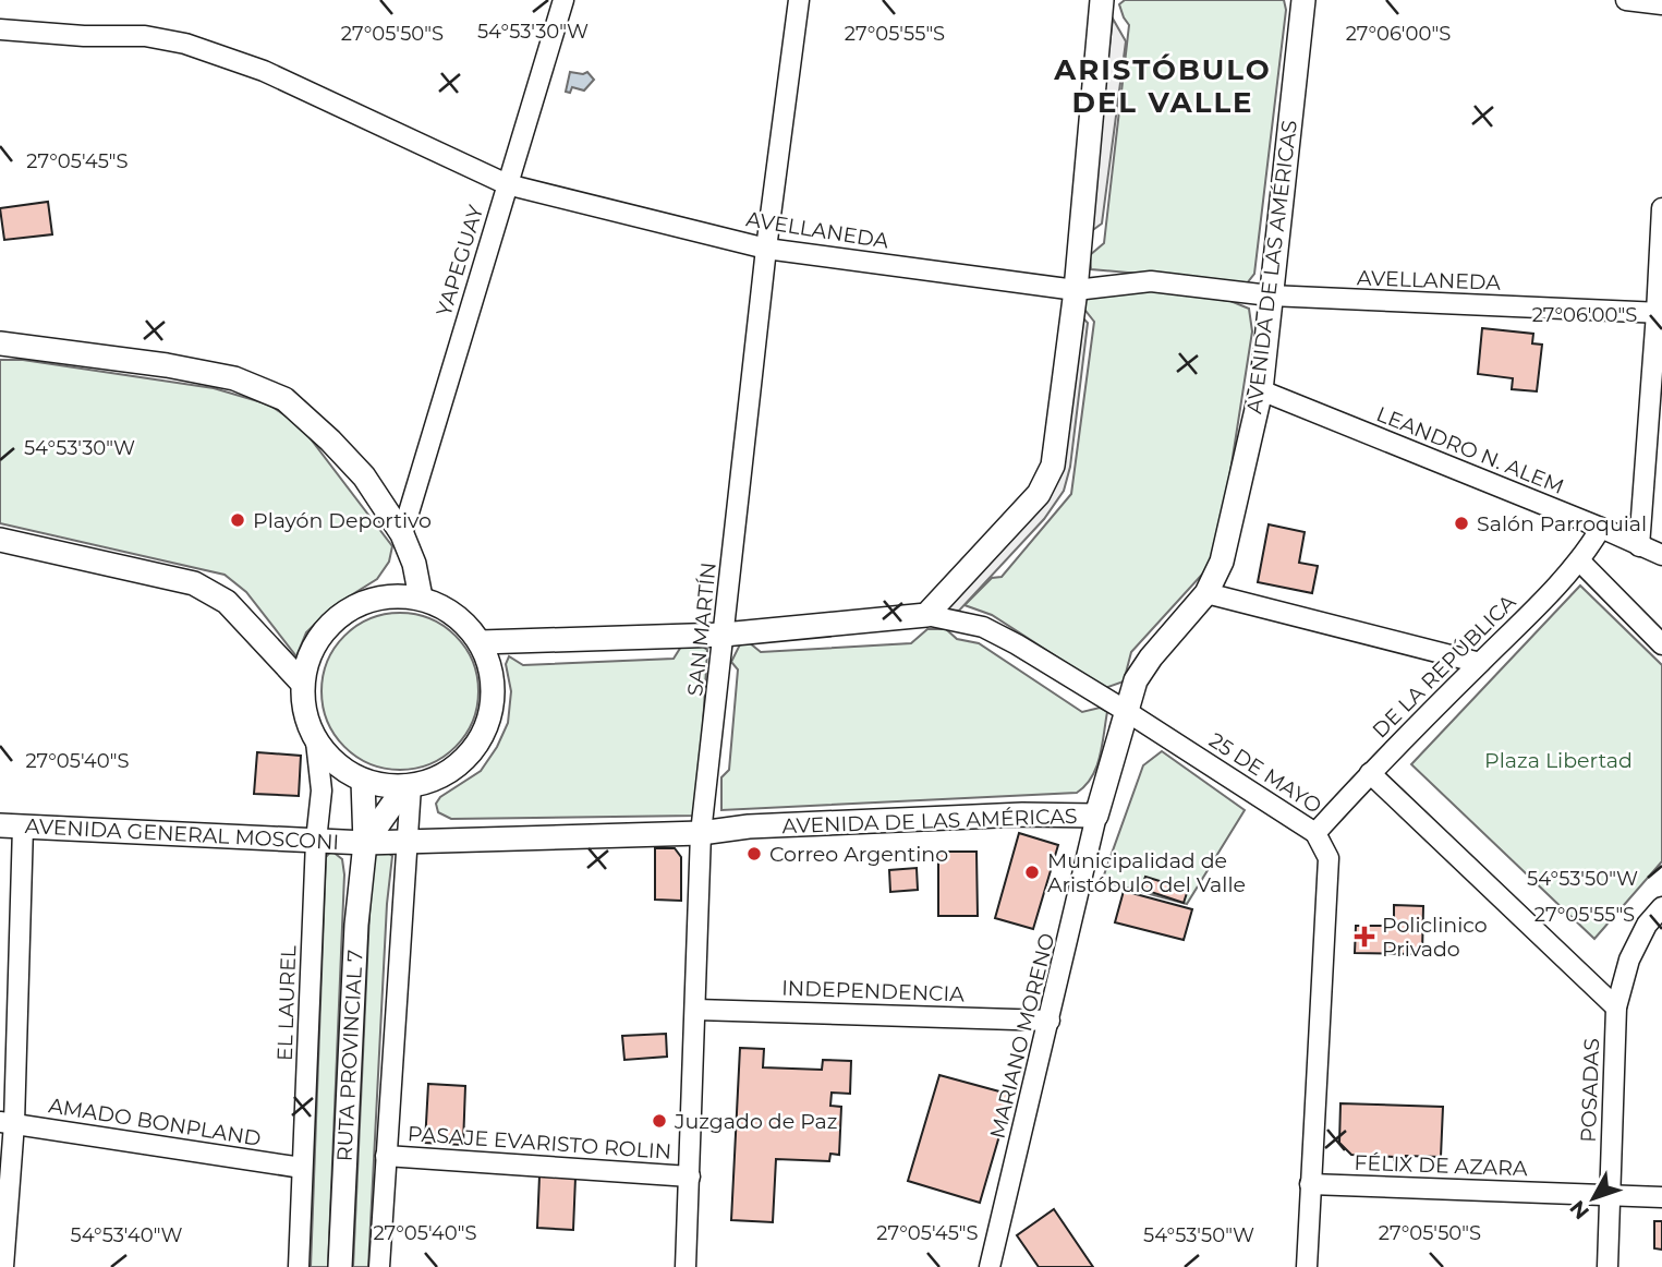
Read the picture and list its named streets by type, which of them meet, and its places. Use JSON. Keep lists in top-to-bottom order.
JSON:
{
  "streets": {
    "main road": ["AVENIDA DE LAS AMÉRICAS", "AVENIDA GENERAL MOSCONI", "RUTA PROVINCIAL 7"],
    "street": [
      "AVELLANEDA",
      "YAPEGUAY",
      "LEANDRO N. ALEM",
      "SAN MARTÍN",
      "DE LA REPÚBLICA",
      "25 DE MAYO",
      "INDEPENDENCIA",
      "EL LAUREL",
      "MARIANO MORENO",
      "POSADAS",
      "AMADO BONPLAND",
      "PASAJE EVARISTO ROLIN",
      "FÉLIX DE AZARA"
    ]
  },
  "crossings": [
    ["AVELLANEDA", "YAPEGUAY"],
    ["AVELLANEDA", "AVENIDA DE LAS AMÉRICAS"],
    ["AVELLANEDA", "SAN MARTÍN"],
    ["AVENIDA DE LAS AMÉRICAS", "LEANDRO N. ALEM"],
    ["AVENIDA DE LAS AMÉRICAS", "SAN MARTÍN"],
    ["AVENIDA DE LAS AMÉRICAS", "25 DE MAYO"],
    ["AVENIDA DE LAS AMÉRICAS", "AVENIDA GENERAL MOSCONI"],
    ["AVENIDA DE LAS AMÉRICAS", "MARIANO MORENO"],
    ["AVENIDA DE LAS AMÉRICAS", "RUTA PROVINCIAL 7"],
    ["LEANDRO N. ALEM", "DE LA REPÚBLICA"],
    ["SAN MARTÍN", "INDEPENDENCIA"],
    ["SAN MARTÍN", "PASAJE EVARISTO ROLIN"],
    ["DE LA REPÚBLICA", "25 DE MAYO"],
    ["25 DE MAYO", "FÉLIX DE AZARA"],
    ["AVENIDA GENERAL MOSCONI", "EL LAUREL"],
    ["AVENIDA GENERAL MOSCONI", "RUTA PROVINCIAL 7"],
    ["INDEPENDENCIA", "MARIANO MORENO"],
    ["EL LAUREL", "RUTA PROVINCIAL 7"],
    ["EL LAUREL", "AMADO BONPLAND"],
    ["POSADAS", "FÉLIX DE AZARA"]
  ],
  "districts": ["ARISTÓBULO DEL VALLE"],
  "parks": ["Plaza Libertad"],
  "places": {
    "other": [
      "Playón Deportivo",
      "Salón Parroquial",
      "Correo Argentino",
      "Municipalidad de Aristóbulo del Valle",
      "Juzgado de Paz"
    ],
    "health": ["Policlinico Privado"]
  },
  "north": "bottom left",
  "coordinates": [
    "54°53'30\"W",
    "27°05'50\"S",
    "27°06'00\"S",
    "27°05'55\"S",
    "27°05'45\"S",
    "27°05'40\"S",
    "54°53'50\"W",
    "54°53'40\"W"
  ]
}
